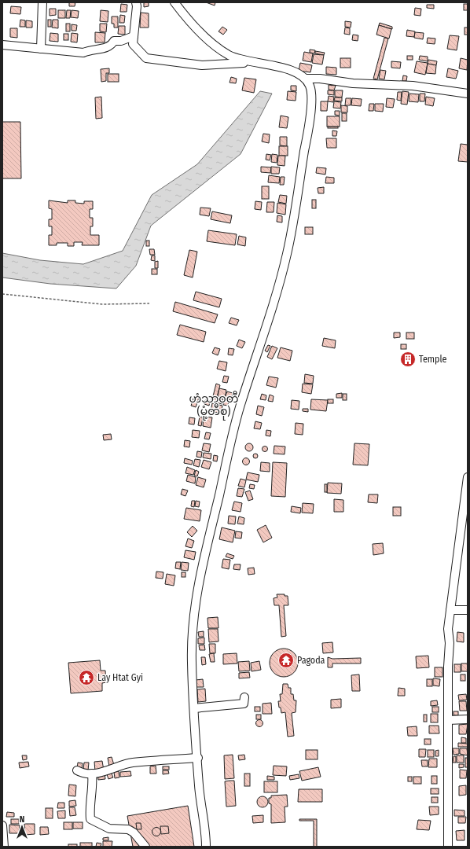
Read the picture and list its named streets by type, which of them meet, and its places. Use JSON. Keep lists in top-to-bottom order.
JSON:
{
  "districts": ["ဟံသာဝတီ (မုံ့တီစု)"],
  "places": {
    "building": ["Temple"],
    "temple": ["Pagoda", "Lay Htat Gyi"]
  },
  "north": "top"
}
